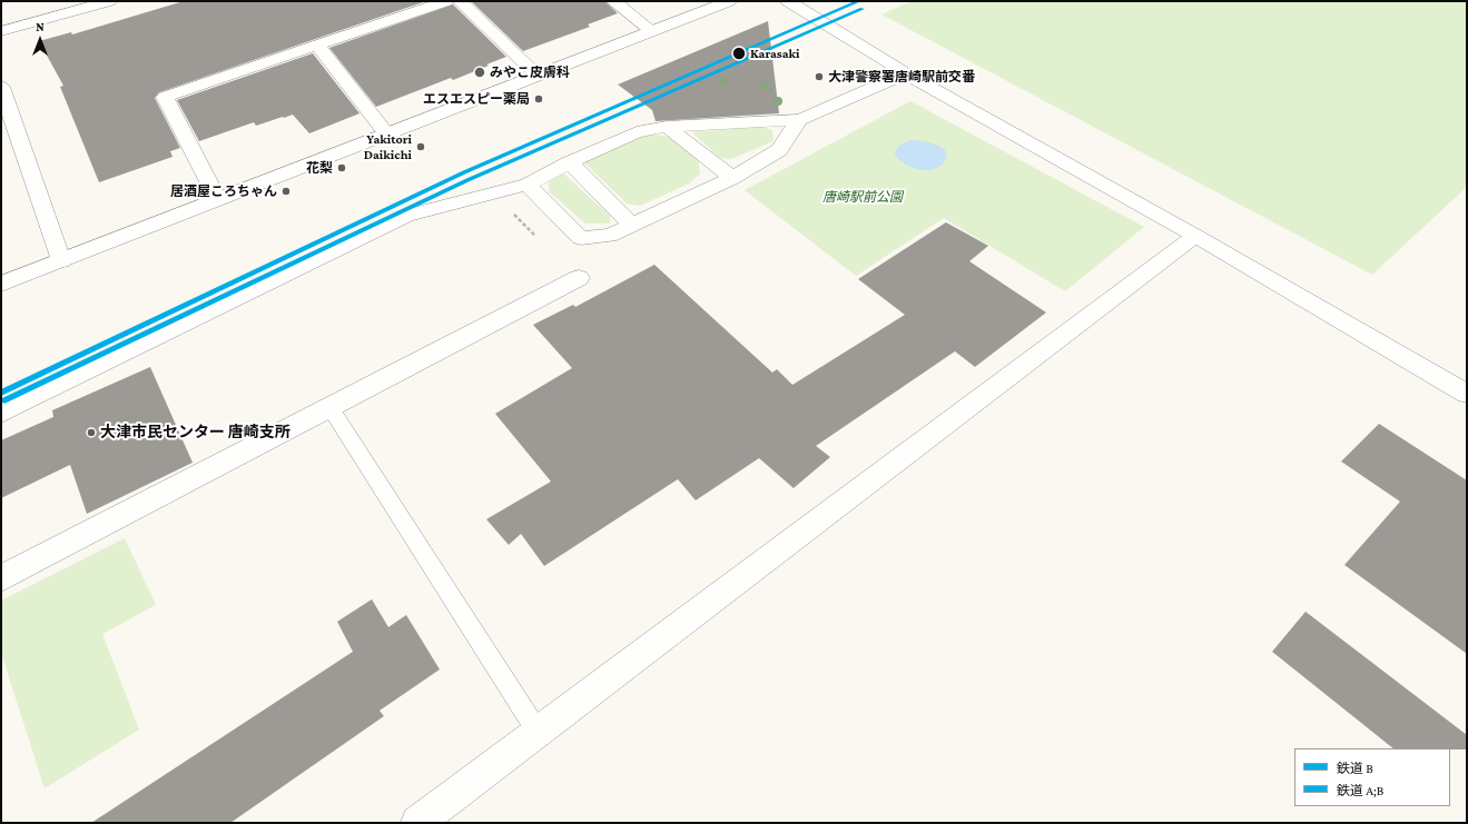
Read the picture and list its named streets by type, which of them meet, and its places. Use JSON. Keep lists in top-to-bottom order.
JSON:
{
  "parks": ["唐崎駅前公園"],
  "places": [
    "Karasaki",
    "みやこ皮膚科",
    "大津警察署唐崎駅前交番",
    "エスエスピー薬局",
    "Yakitori Daikichi",
    "花梨",
    "居酒屋ころちゃん",
    "大津市民センター 唐崎支所"
  ],
  "lines": ["rail line B", "rail line A;B"],
  "legend": ["鉄道 B", "鉄道 A;B"],
  "north": "top"
}
